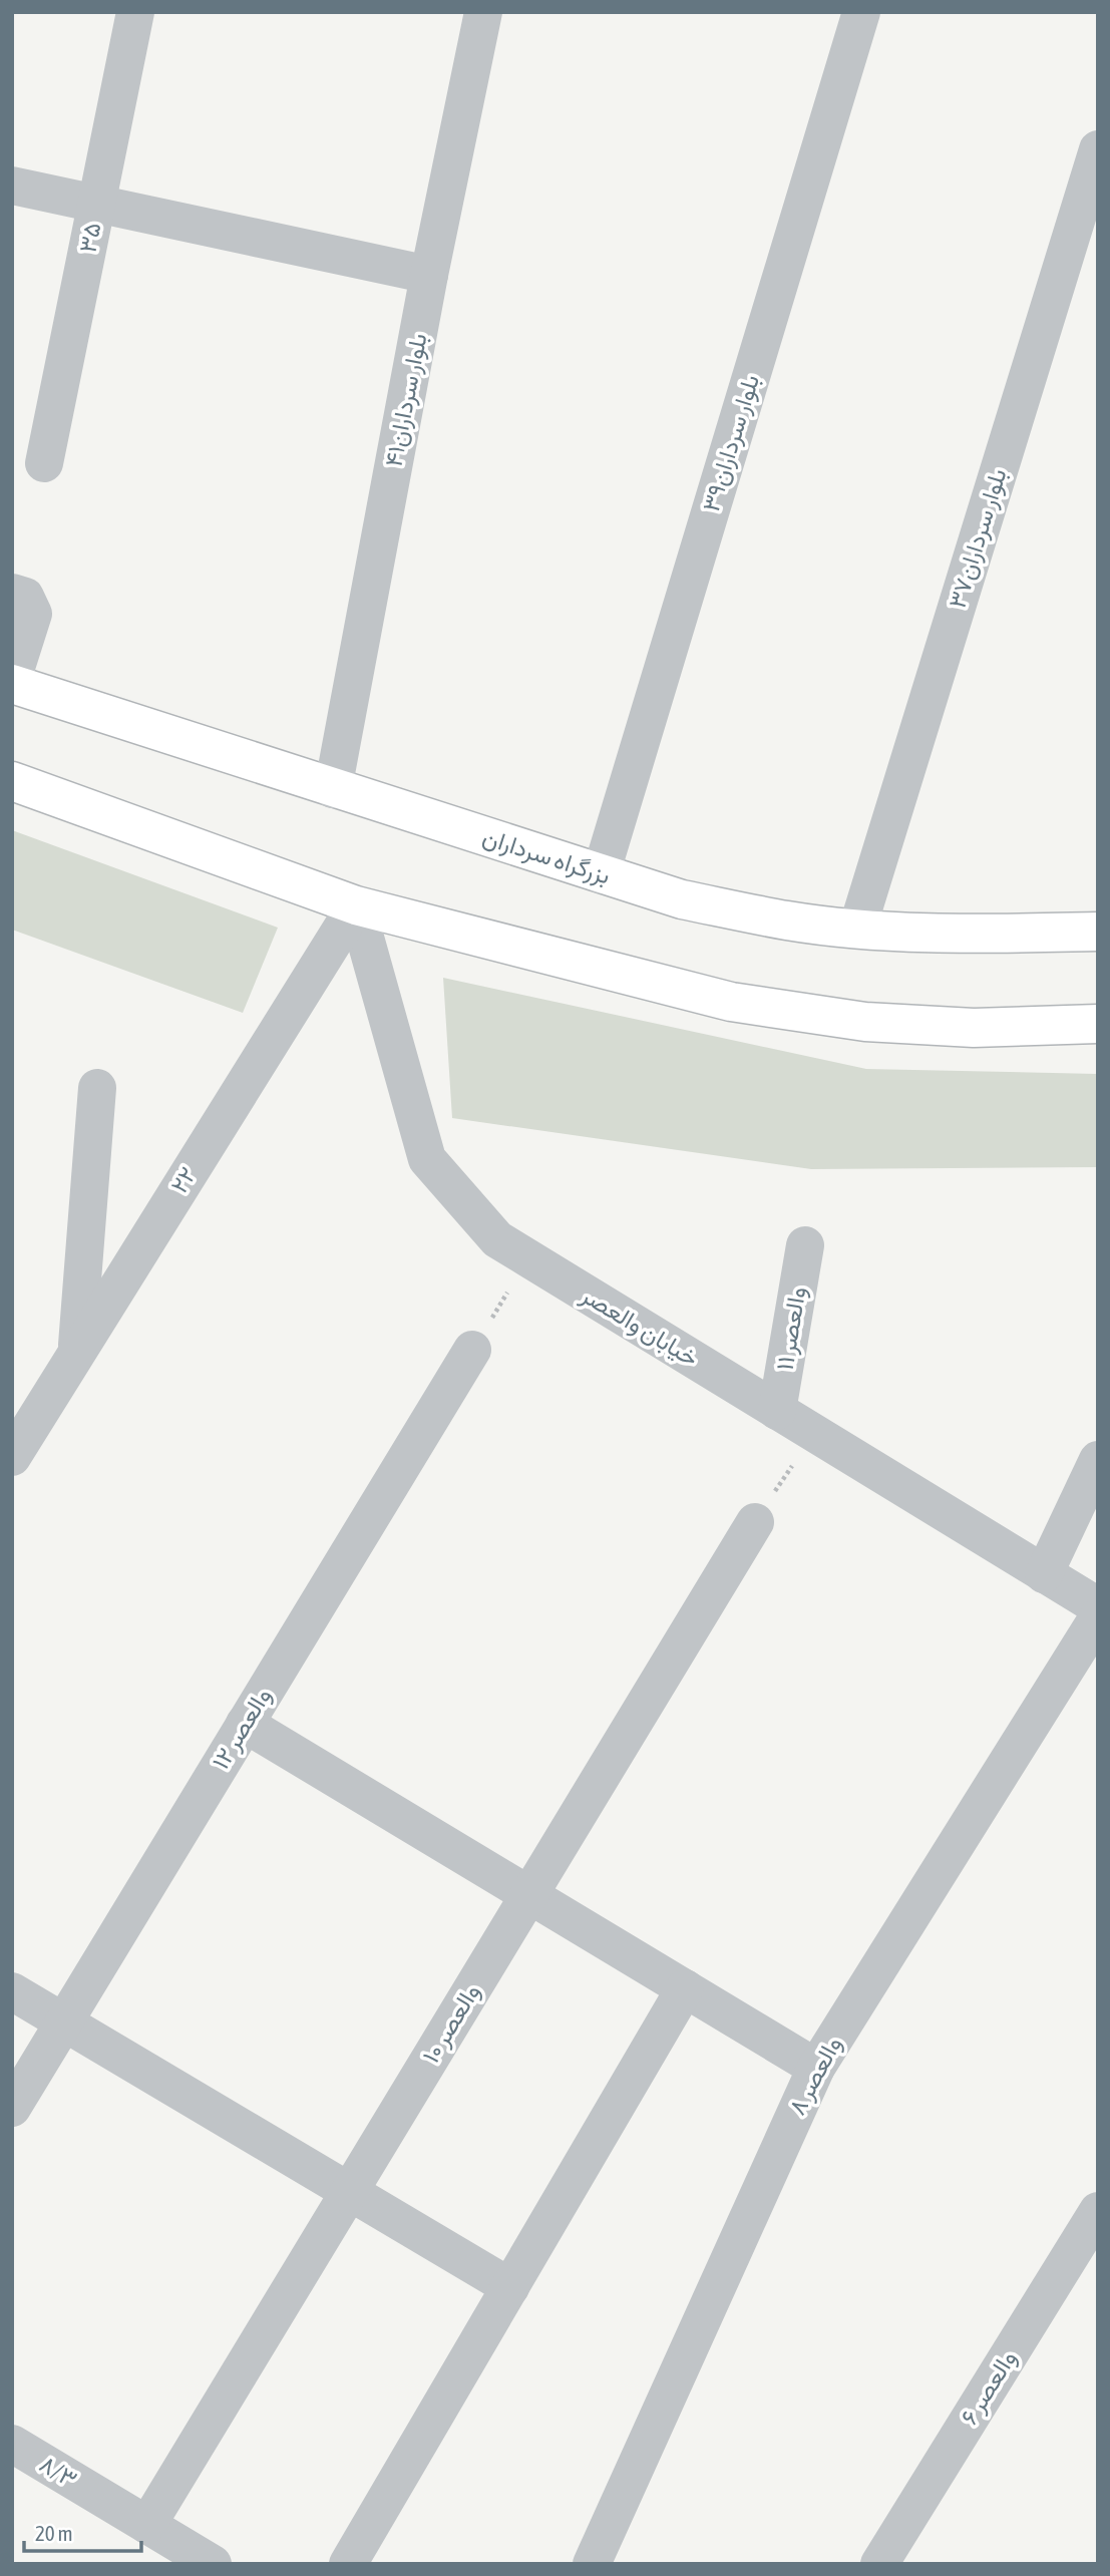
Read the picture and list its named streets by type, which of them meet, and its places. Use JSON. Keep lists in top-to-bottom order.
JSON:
{
  "streets": {
    "highway": ["بزرگراه سرداران"],
    "street": [
      "۳۵",
      "بلوار سرداران۴۱",
      "بلوار سرداران۳۹",
      "بلوار سرداران۳۷",
      "۲۲",
      "خیابان والعصر",
      "والعصر ۱۱",
      "والعصر ۱۲",
      "والعصر ۱۰",
      "والعصر ۸",
      "والعصر ۶",
      "۸/۳"
    ]
  },
  "crossings": [
    ["بلوار سرداران۴۱", "بزرگراه سرداران"],
    ["بلوار سرداران۳۹", "بزرگراه سرداران"],
    ["بلوار سرداران۳۷", "بزرگراه سرداران"],
    ["۲۲", "خیابان والعصر"],
    ["خیابان والعصر", "والعصر ۱۱"],
    ["والعصر ۱۰", "۸/۳"]
  ],
  "scale_bar": "20 m"
}
